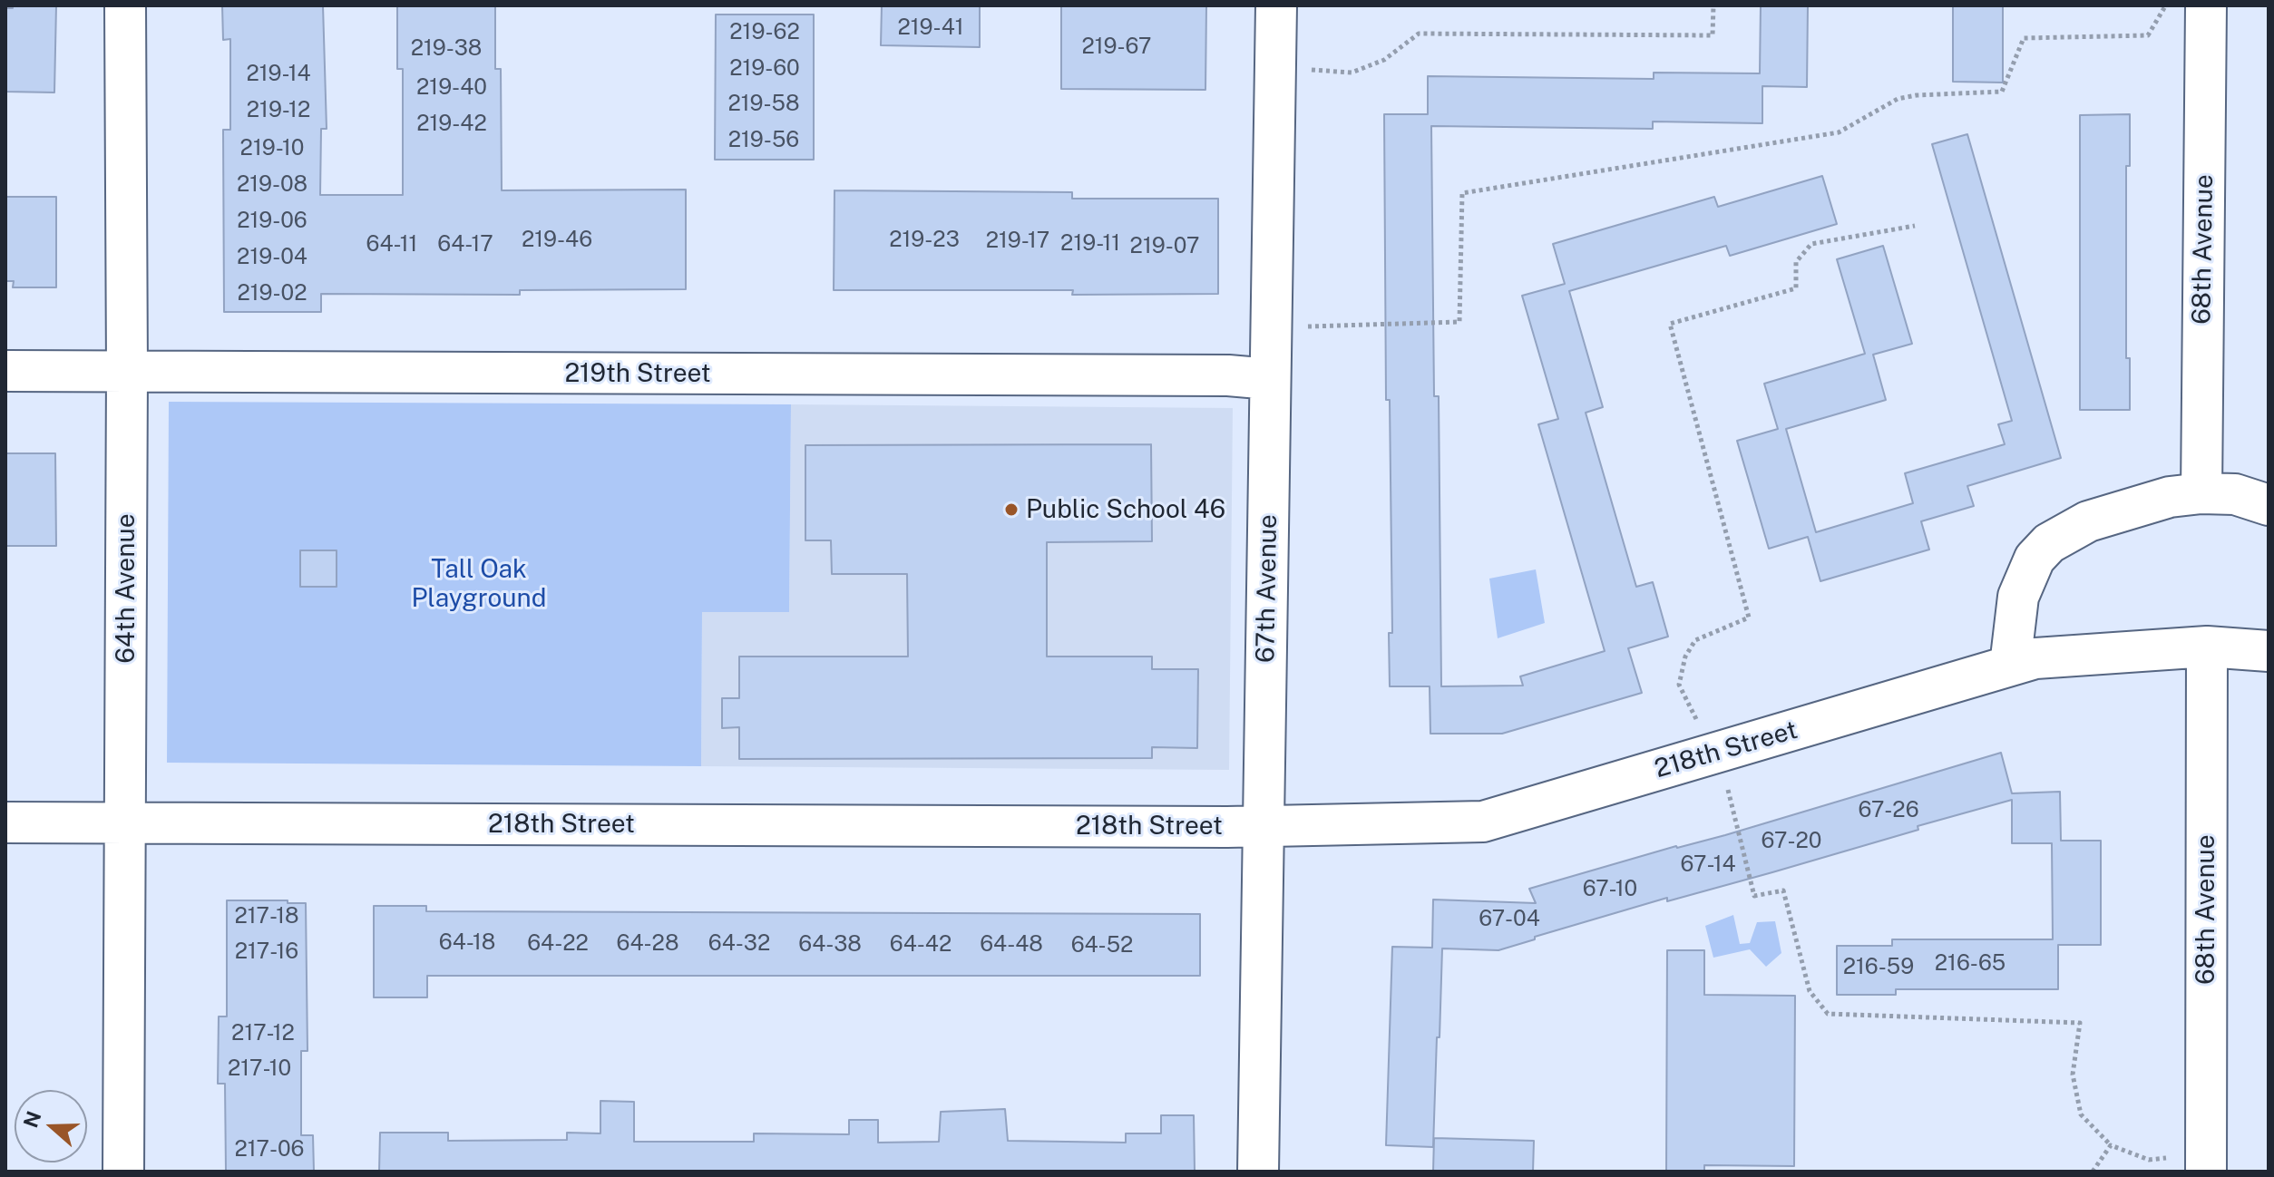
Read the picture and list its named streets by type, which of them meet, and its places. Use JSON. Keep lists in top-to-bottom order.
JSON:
{
  "streets": {
    "street": [
      "68th Avenue",
      "219th Street",
      "64th Avenue",
      "67th Avenue",
      "218th Street"
    ]
  },
  "crossings": [
    ["68th Avenue", "218th Street"],
    ["219th Street", "64th Avenue"],
    ["219th Street", "67th Avenue"],
    ["64th Avenue", "218th Street"],
    ["67th Avenue", "218th Street"]
  ],
  "parks": ["Tall Oak Playground"],
  "places": ["Public School 46"],
  "house_numbers": [
    "219-41",
    "219-62",
    "219-67",
    "219-38",
    "219-60",
    "219-14",
    "219-40",
    "219-58",
    "219-12",
    "219-42",
    "219-56",
    "219-10",
    "219-08",
    "219-06",
    "219-46",
    "219-23",
    "219-17",
    "219-11",
    "64-11",
    "64-17",
    "219-07",
    "219-04",
    "219-02",
    "67-26",
    "67-20",
    "67-14",
    "67-10",
    "217-18",
    "67-04",
    "64-18",
    "64-22",
    "64-28",
    "64-32",
    "64-38",
    "64-42",
    "64-48",
    "64-52",
    "217-16",
    "216-65",
    "216-59",
    "217-12",
    "217-10",
    "217-06"
  ],
  "north": "left"
}
